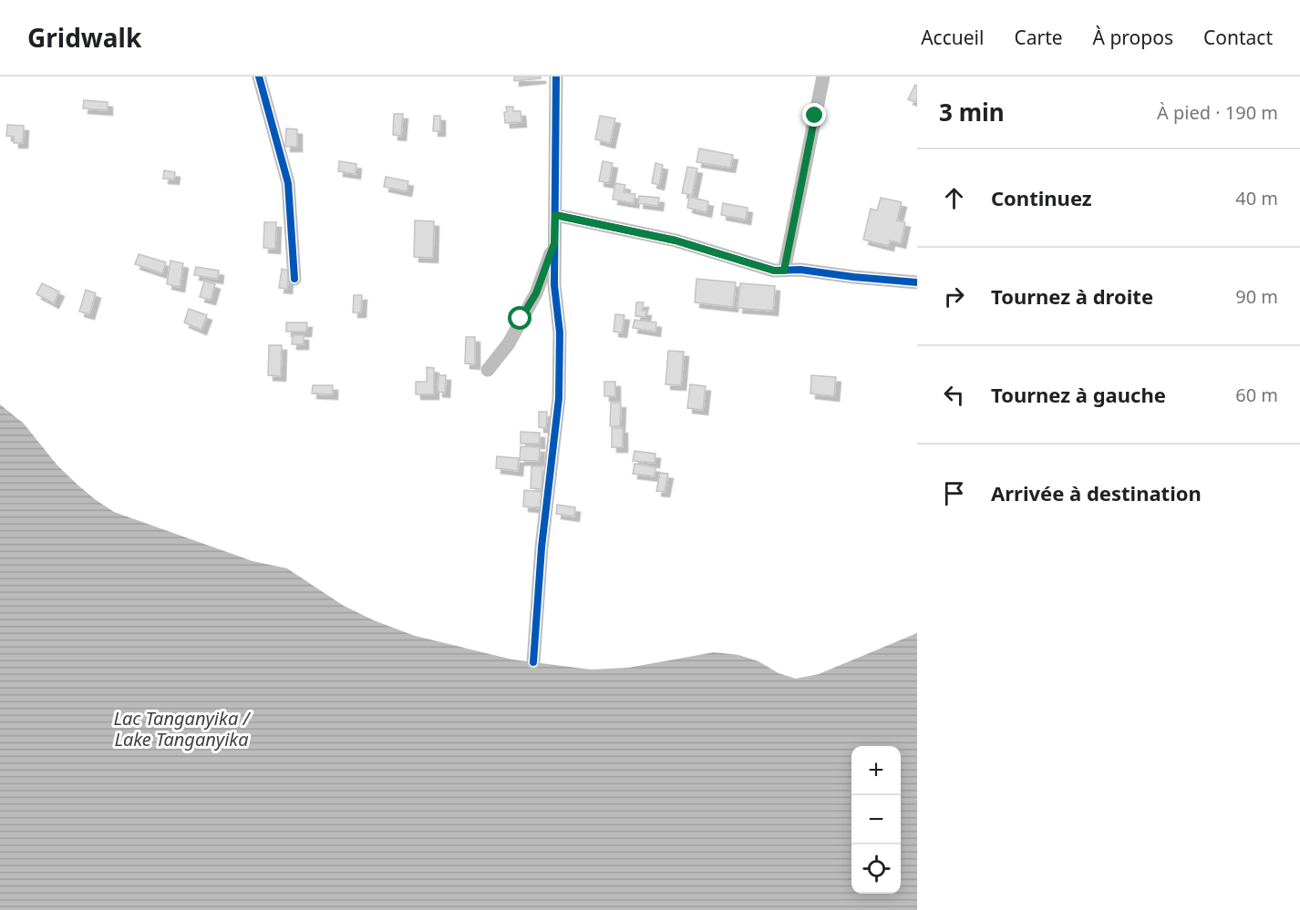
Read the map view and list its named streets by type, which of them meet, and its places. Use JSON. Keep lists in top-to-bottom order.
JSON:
{
  "water": ["Lac Tanganyika / Lake Tanganyika"],
  "page": {
    "header": "Gridwalk",
    "nav": [
      "Accueil",
      "Carte",
      "À propos",
      "Contact"
    ],
    "heading": ["3 min", "À pied · 190 m"],
    "list": [
      ["Continuez", "40 m"],
      ["Tournez à droite", "90 m"],
      ["Tournez à gauche", "60 m"],
      "Arrivée à destination"
    ],
    "map_buttons": ["+", "−"]
  }
}
